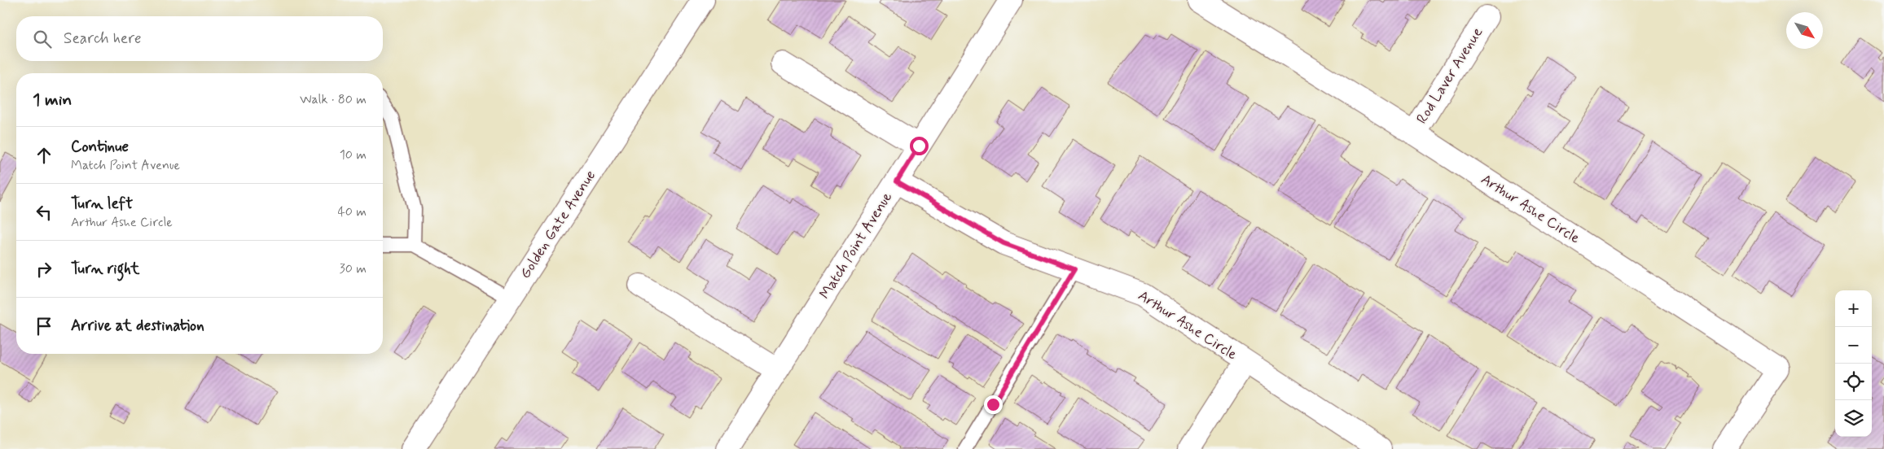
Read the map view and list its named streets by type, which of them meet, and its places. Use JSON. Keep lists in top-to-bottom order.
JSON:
{
  "streets": {
    "street": [
      "Rod Laver Avenue",
      "Arthur Ashe Circle",
      "Golden Gate Avenue",
      "Match Point Avenue"
    ]
  },
  "crossings": [
    ["Rod Laver Avenue", "Arthur Ashe Circle"],
    ["Arthur Ashe Circle", "Match Point Avenue"]
  ],
  "north": "bottom right",
  "page": {
    "search": "Search here",
    "heading": ["1 min", "Walk · 80 m"],
    "list": [
      ["Continue", "Match Point Avenue", "10 m"],
      ["Turn left", "Arthur Ashe Circle", "40 m"],
      ["Turn right", "30 m"],
      "Arrive at destination"
    ],
    "map_buttons": ["+", "−"]
  }
}
